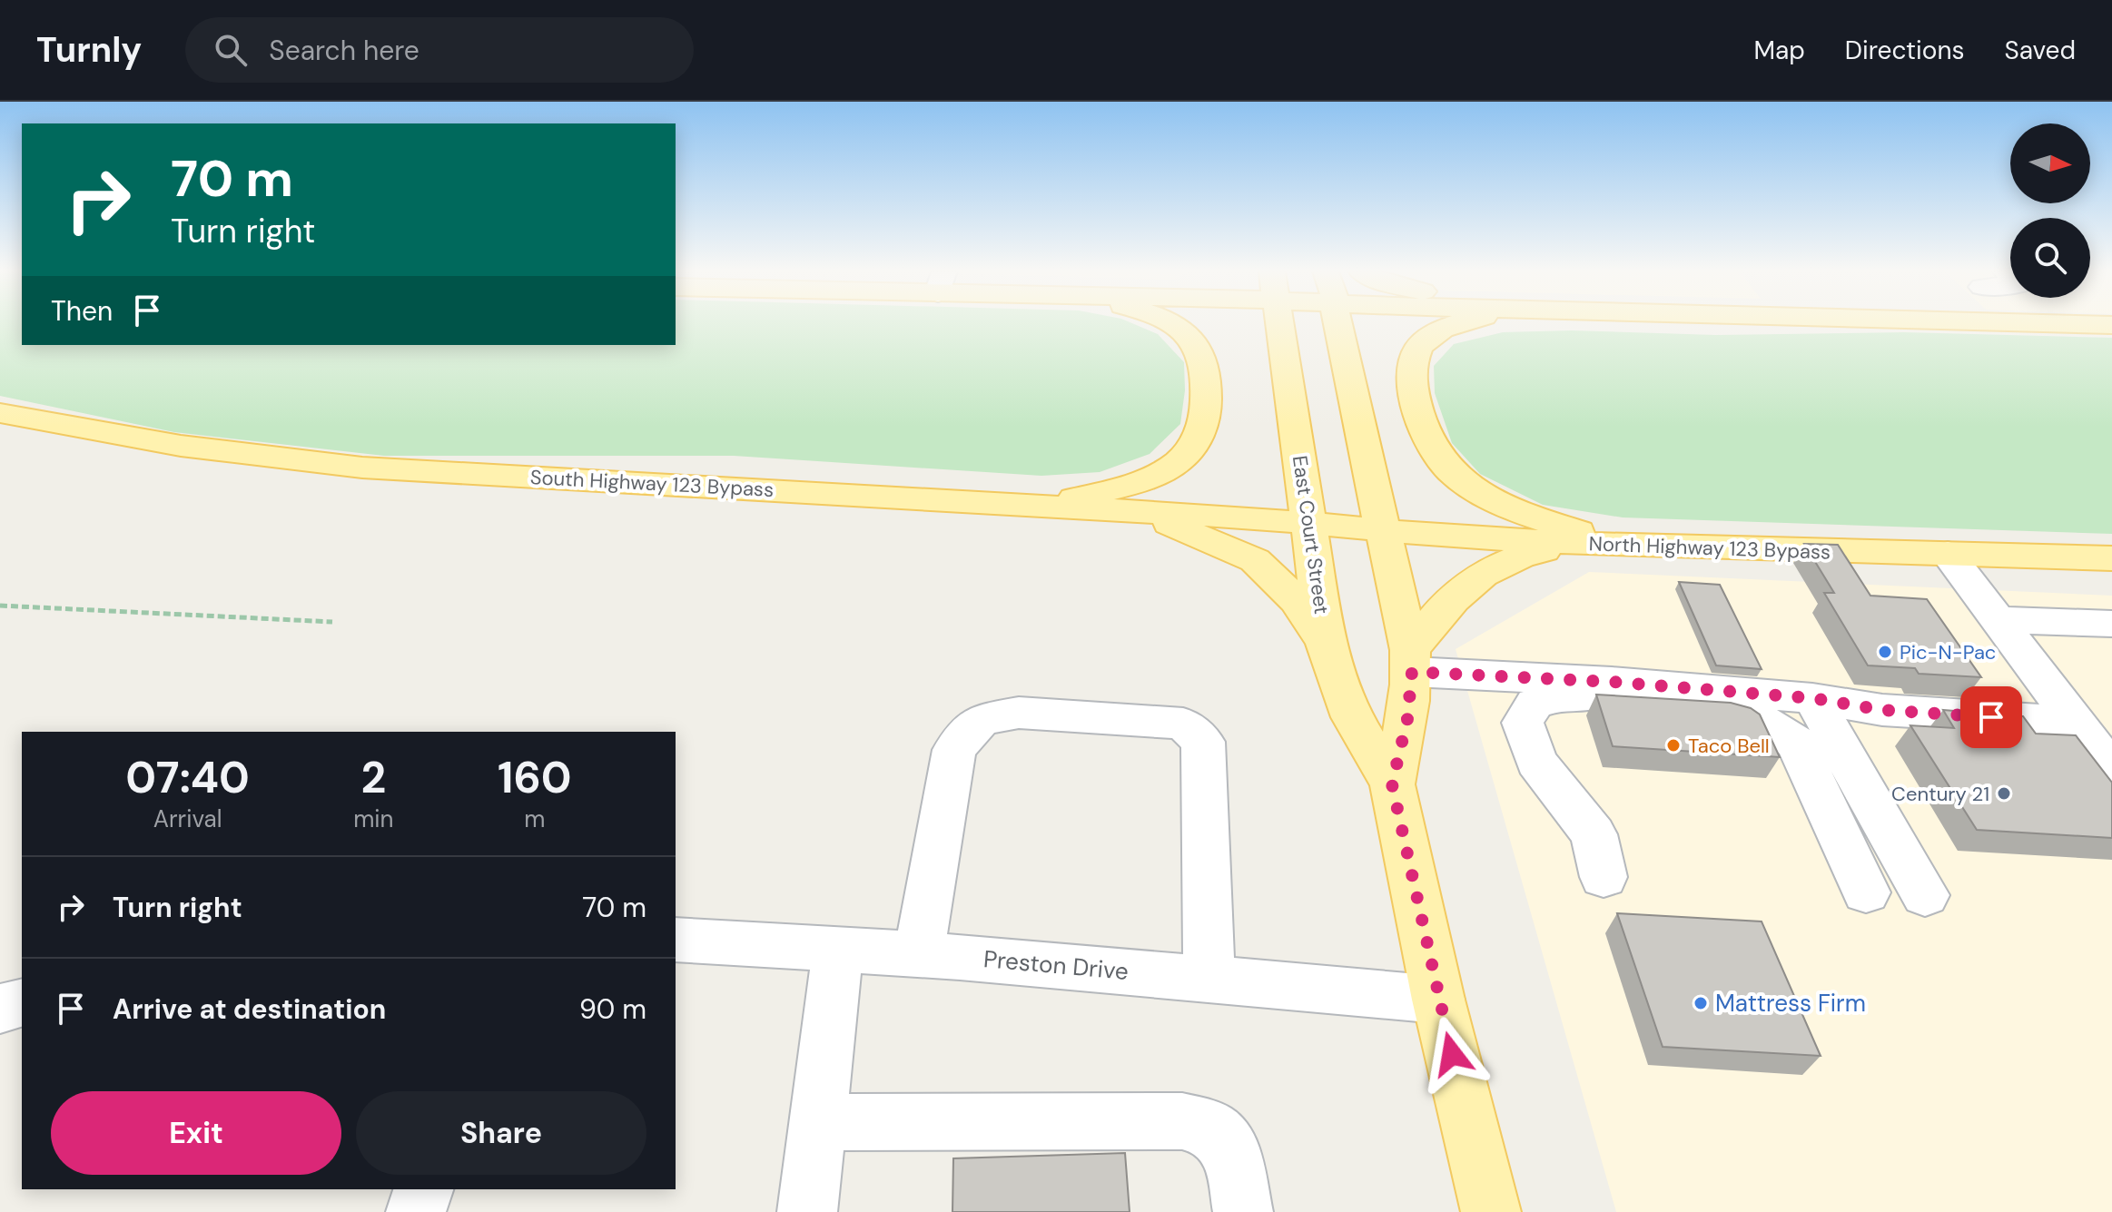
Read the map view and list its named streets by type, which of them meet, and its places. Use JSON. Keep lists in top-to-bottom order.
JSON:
{
  "streets": {
    "main road": ["South Highway 123 Bypass", "East Court Street", "North Highway 123 Bypass"],
    "street": ["Preston Drive"]
  },
  "crossings": [
    ["South Highway 123 Bypass", "East Court Street"],
    ["South Highway 123 Bypass", "North Highway 123 Bypass"],
    ["East Court Street", "North Highway 123 Bypass"],
    ["East Court Street", "Preston Drive"]
  ],
  "places": [
    "Pic-N-Pac",
    "Taco Bell",
    "Century 21",
    "Mattress Firm"
  ],
  "north": "right",
  "page": {
    "header": "Turnly",
    "search": "Search here",
    "nav": ["Map", "Directions", "Saved"],
    "turn": ["70 m", "Turn right"],
    "then": "Then",
    "eta": [
      "07:40",
      "Arrival",
      "2",
      "min",
      "160",
      "m"
    ],
    "list": [
      {
        "name": "Turn right",
        "value": "70 m"
      },
      {
        "name": "Arrive at destination",
        "value": "90 m"
      }
    ],
    "buttons": ["Exit", "Share"]
  }
}
